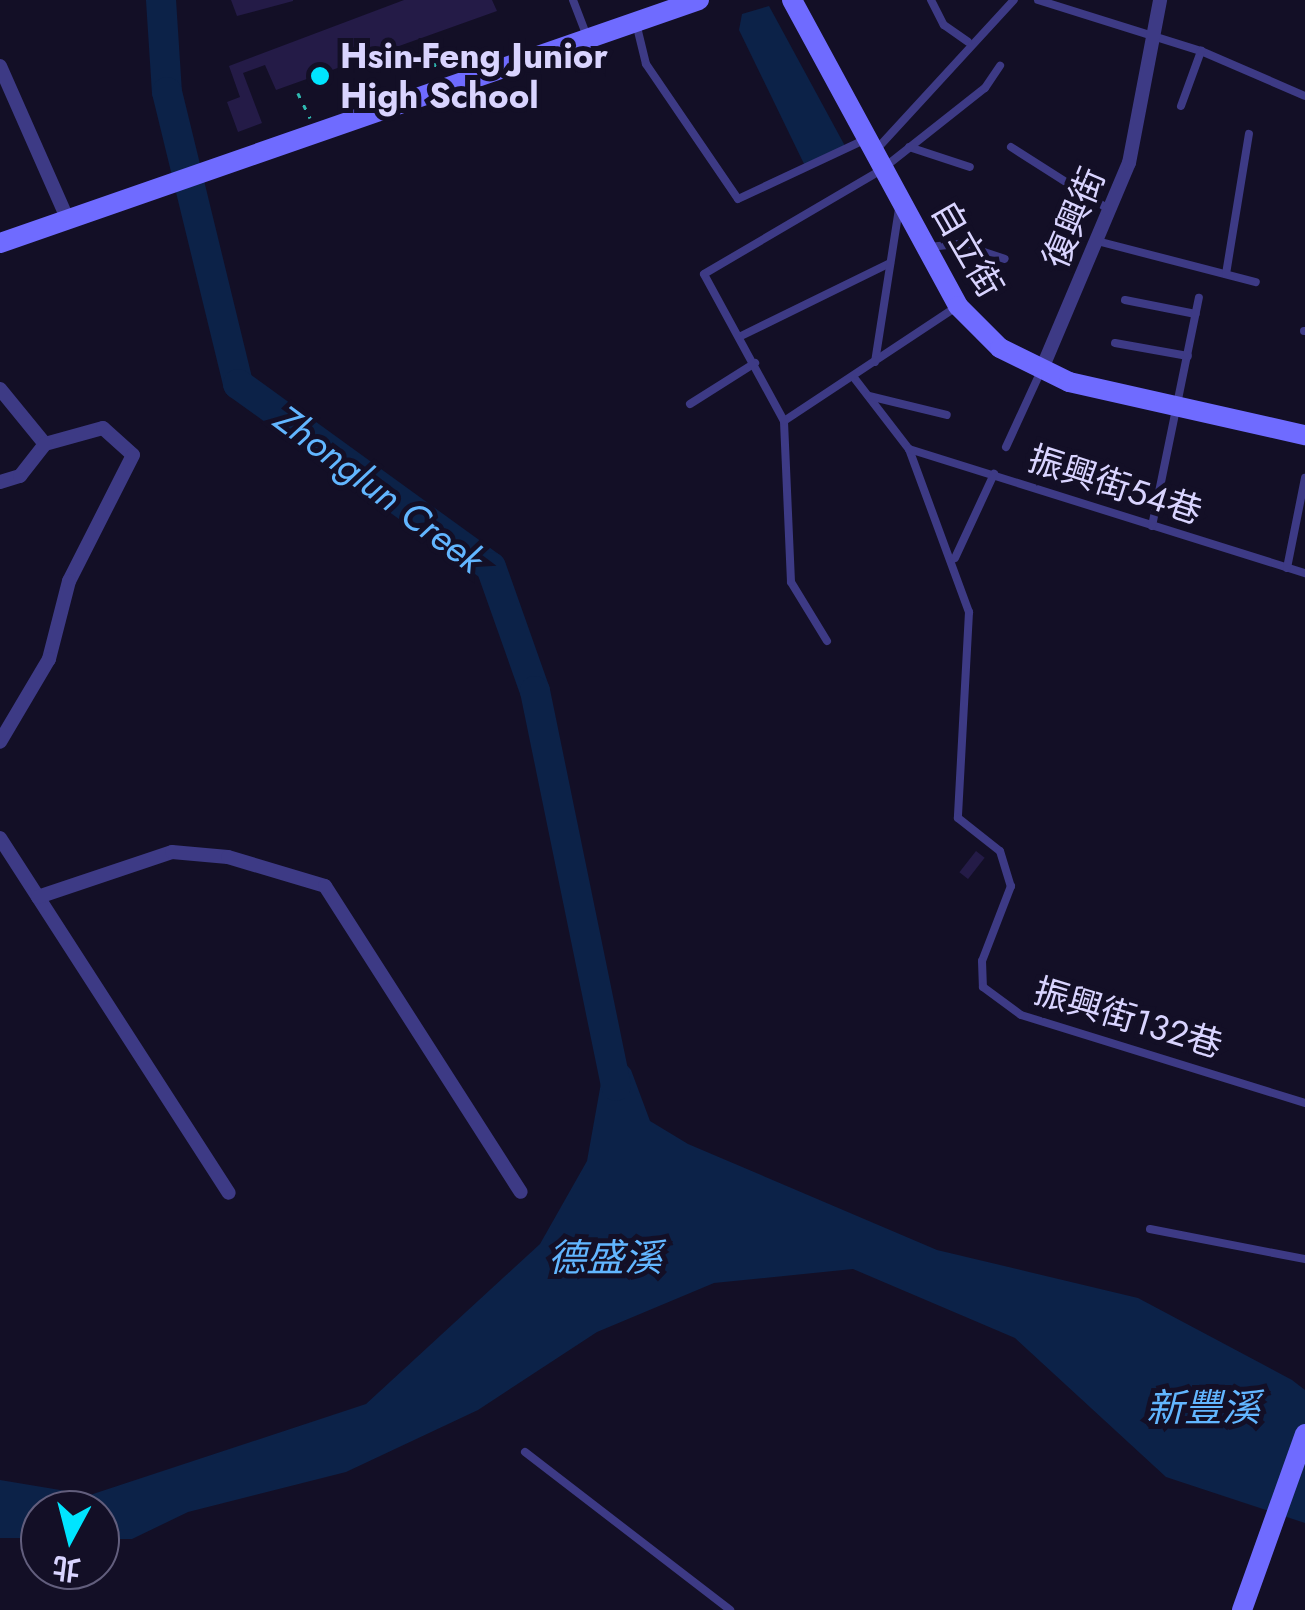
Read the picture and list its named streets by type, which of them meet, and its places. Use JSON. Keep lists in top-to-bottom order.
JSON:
{
  "streets": {
    "street": ["復興街", "自立街"],
    "lane": ["振興街54巷", "振興街132巷"]
  },
  "crossings": [
    ["復興街", "自立街"]
  ],
  "water": ["Zhonglun Creek", "德盛溪", "新豐溪"],
  "places": ["Hsin-Feng Junior High School"],
  "north": "bottom"
}
